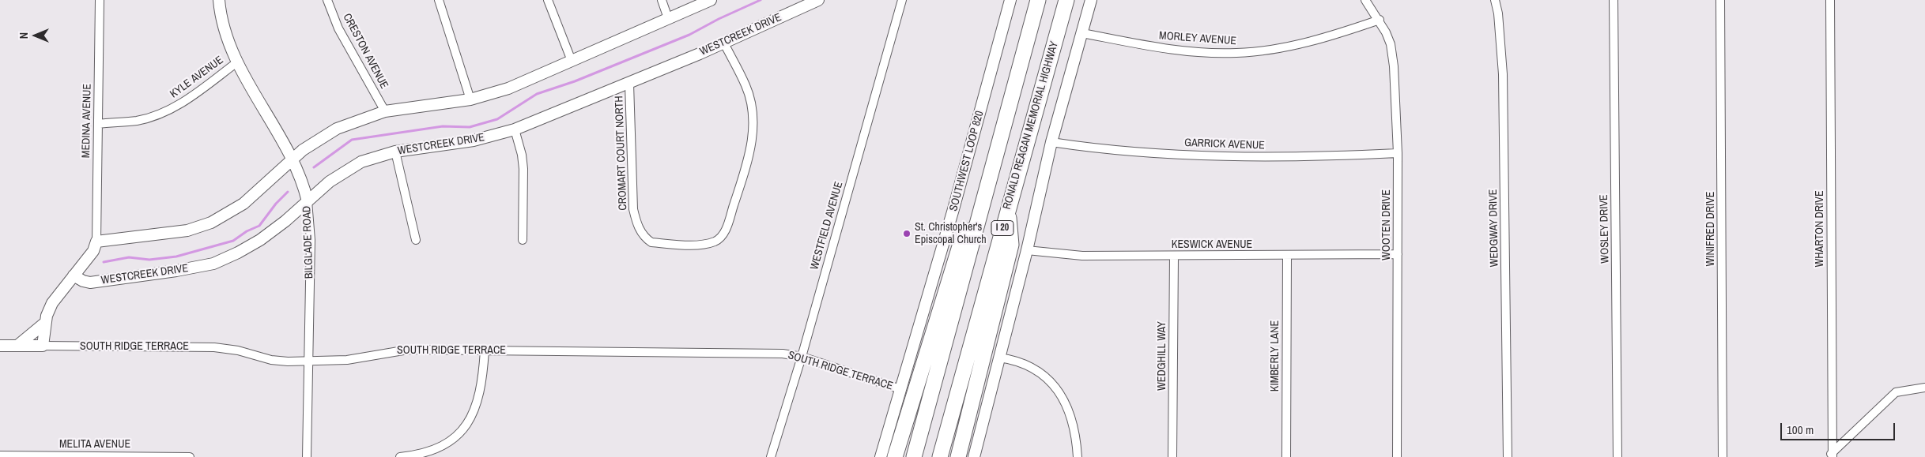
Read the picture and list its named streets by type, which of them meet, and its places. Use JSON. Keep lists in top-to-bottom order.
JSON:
{
  "streets": {
    "highway": ["RONALD REAGAN MEMORIAL HIGHWAY", "I 20"],
    "street": [
      "WESTCREEK DRIVE",
      "MORLEY AVENUE",
      "CRESTON AVENUE",
      "KYLE AVENUE",
      "MEDINA AVENUE",
      "GARRICK AVENUE",
      "CROMART COURT NORTH",
      "SOUTHWEST LOOP 820",
      "WOOTEN DRIVE",
      "WESTFIELD AVENUE",
      "WEDGWAY DRIVE",
      "WOSLEY DRIVE",
      "WINIFRED DRIVE",
      "WHARTON DRIVE",
      "BILGLADE ROAD",
      "KESWICK AVENUE",
      "SOUTH RIDGE TERRACE",
      "WEDGHILL WAY",
      "KIMBERLY LANE",
      "MELITA AVENUE"
    ]
  },
  "crossings": [
    ["WESTCREEK DRIVE", "CROMART COURT NORTH"],
    ["WESTCREEK DRIVE", "BILGLADE ROAD"],
    ["MORLEY AVENUE", "WOOTEN DRIVE"],
    ["KYLE AVENUE", "MEDINA AVENUE"],
    ["KYLE AVENUE", "BILGLADE ROAD"],
    ["GARRICK AVENUE", "WOOTEN DRIVE"],
    ["SOUTHWEST LOOP 820", "SOUTH RIDGE TERRACE"],
    ["WOOTEN DRIVE", "KESWICK AVENUE"],
    ["WESTFIELD AVENUE", "SOUTH RIDGE TERRACE"],
    ["BILGLADE ROAD", "SOUTH RIDGE TERRACE"],
    ["KESWICK AVENUE", "WEDGHILL WAY"],
    ["KESWICK AVENUE", "KIMBERLY LANE"]
  ],
  "places": ["St. Christopher's Episcopal Church"],
  "scale_bar": "100 m",
  "north": "left"
}
